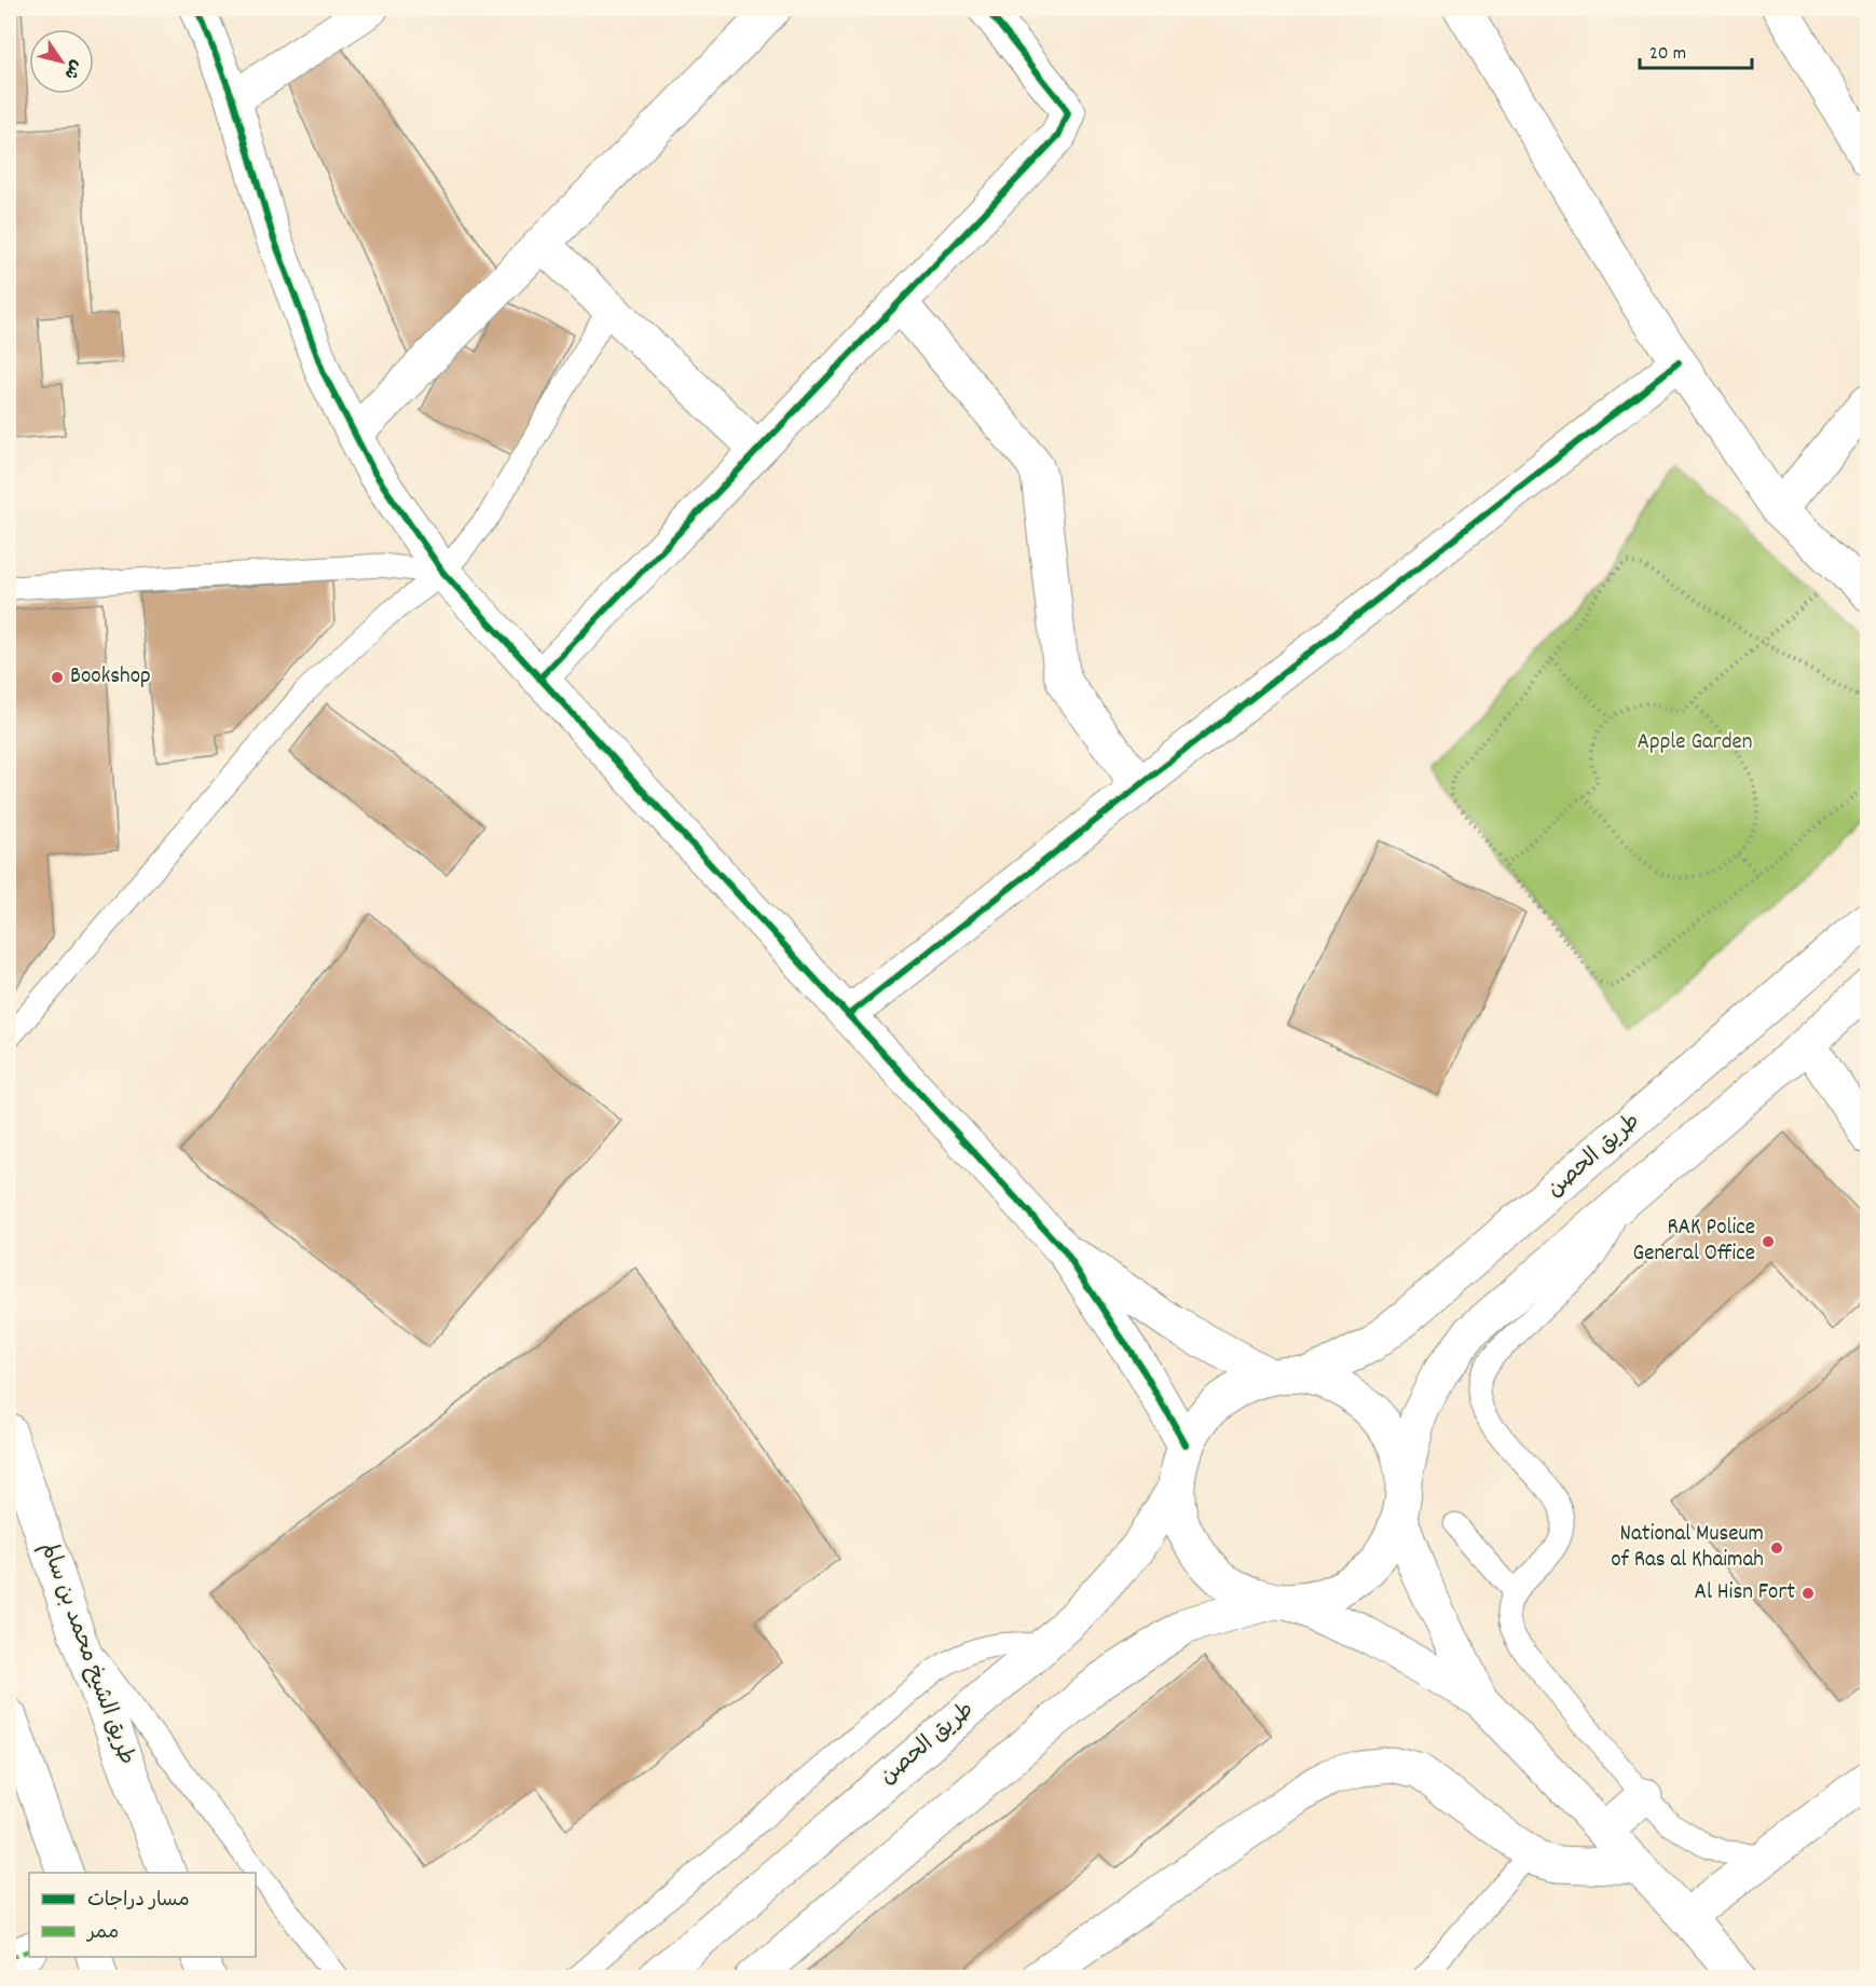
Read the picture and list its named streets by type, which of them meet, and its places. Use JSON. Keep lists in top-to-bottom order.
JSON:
{
  "streets": {
    "street": ["طريق الحصن", "طريق الشيخ محمد بن سالم"]
  },
  "parks": ["Apple Garden"],
  "places": [
    "Bookshop",
    "RAK Police General Office",
    "National Museum of Ras al Khaimah",
    "Al Hisn Fort"
  ],
  "legend": ["مسار دراجات", "ممر"],
  "scale_bar": "20 m",
  "north": "bottom right"
}
